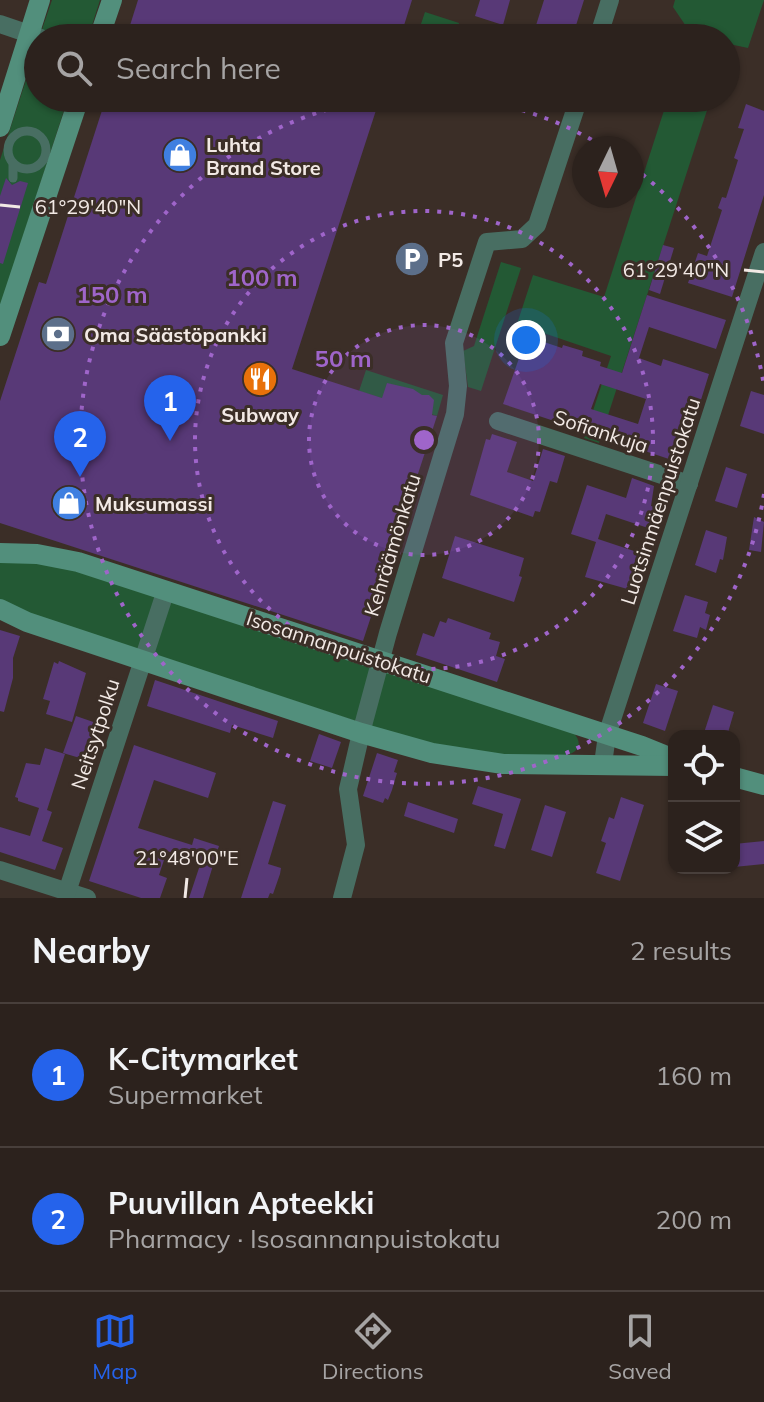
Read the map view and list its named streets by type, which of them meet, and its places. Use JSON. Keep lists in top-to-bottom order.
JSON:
{
  "streets": {
    "street": [
      "Sofiankuja",
      "Luotsinmäenpuistokatu",
      "Kehräämönkatu",
      "Isosannanpuistokatu",
      "Neitsytpolku"
    ]
  },
  "crossings": [
    ["Sofiankuja", "Luotsinmäenpuistokatu"],
    ["Luotsinmäenpuistokatu", "Isosannanpuistokatu"],
    ["Kehräämönkatu", "Isosannanpuistokatu"],
    ["Isosannanpuistokatu", "Neitsytpolku"]
  ],
  "places": {
    "shop": ["Luhta Brand Store", "Muksumassi"],
    "parking": ["P5"],
    "bank": ["Oma Säästöpankki"],
    "restaurant": ["Subway"]
  },
  "north": "bottom",
  "page": {
    "search": "Search here",
    "pins": ["1", "2"],
    "heading": ["Nearby", "2 results"],
    "list": [
      {
        "mark": "1",
        "name": "K-Citymarket",
        "note": "Supermarket",
        "value": "160 m"
      },
      {
        "mark": "2",
        "name": "Puuvillan Apteekki",
        "note": "Pharmacy · Isosannanpuistokatu",
        "value": "200 m"
      }
    ],
    "nav": ["Map", "Directions", "Saved"]
  },
  "coordinates": ["61°29'40\"N", "21°48'00\"E"],
  "rings": ["100 m", "150 m", "50 m"]
}
